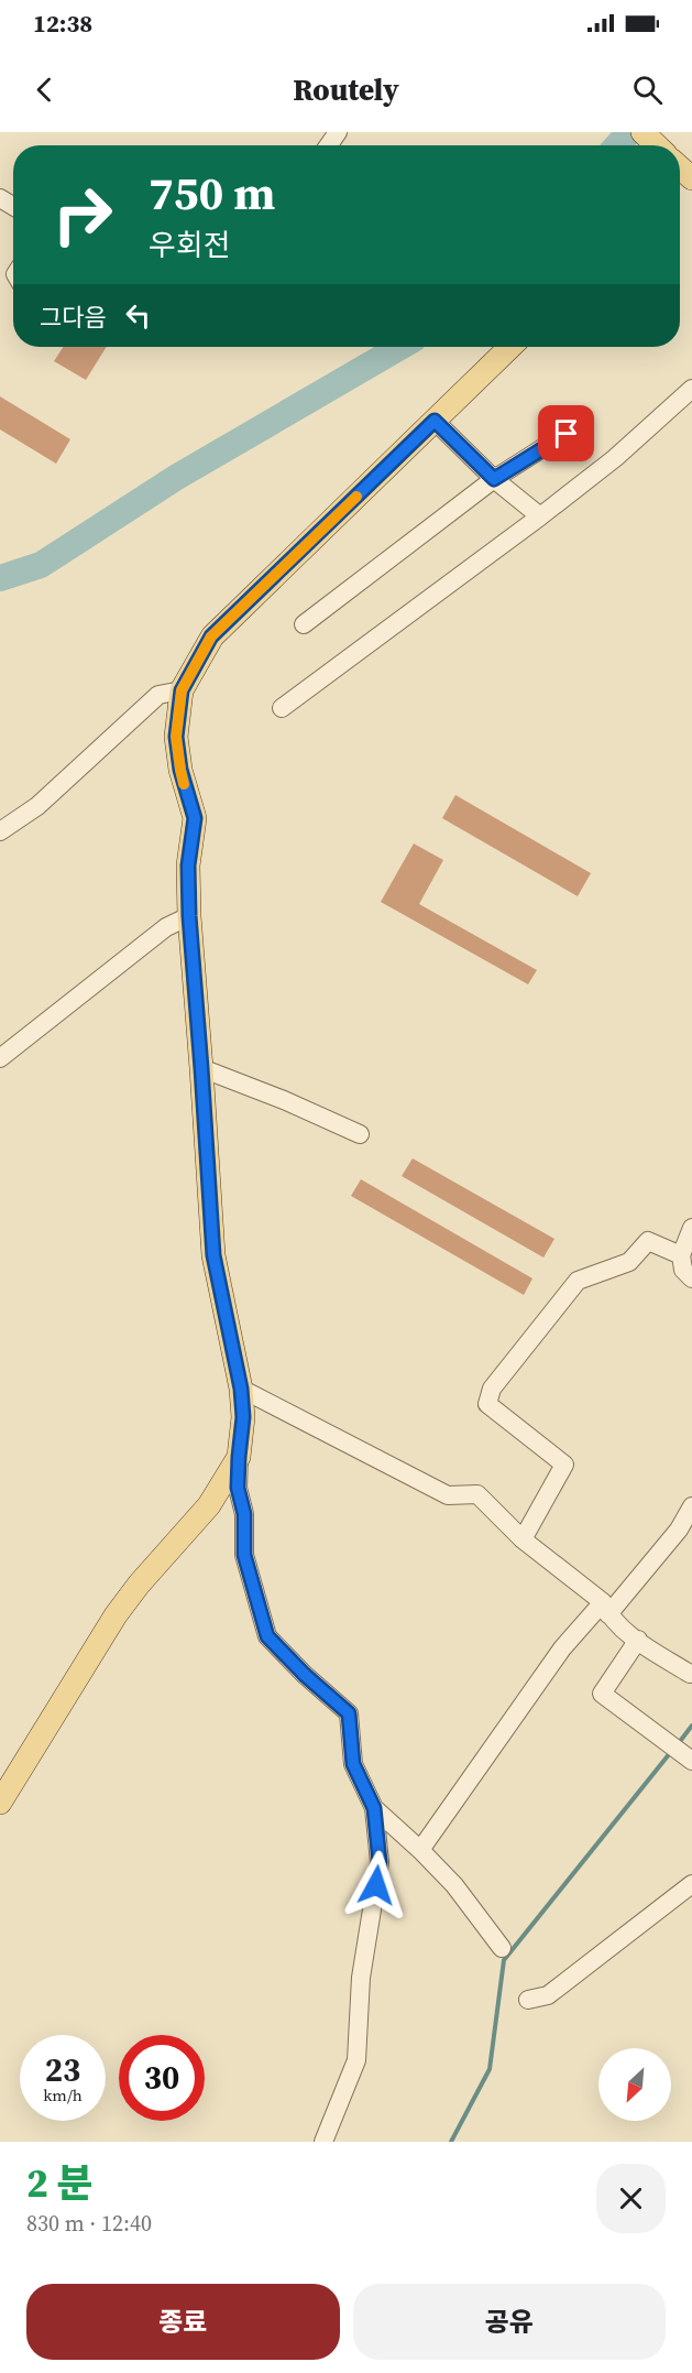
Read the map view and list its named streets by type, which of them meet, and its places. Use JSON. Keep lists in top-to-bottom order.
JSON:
{
  "north": "bottom left",
  "page": {
    "status": "12:38",
    "header": "Routely",
    "turn": ["750 m", "우회전"],
    "then": "그다음",
    "speed": "23 km/h",
    "limit": "30",
    "heading": ["2 분", "830 m · 12:40"],
    "buttons": ["종료", "공유"]
  }
}
